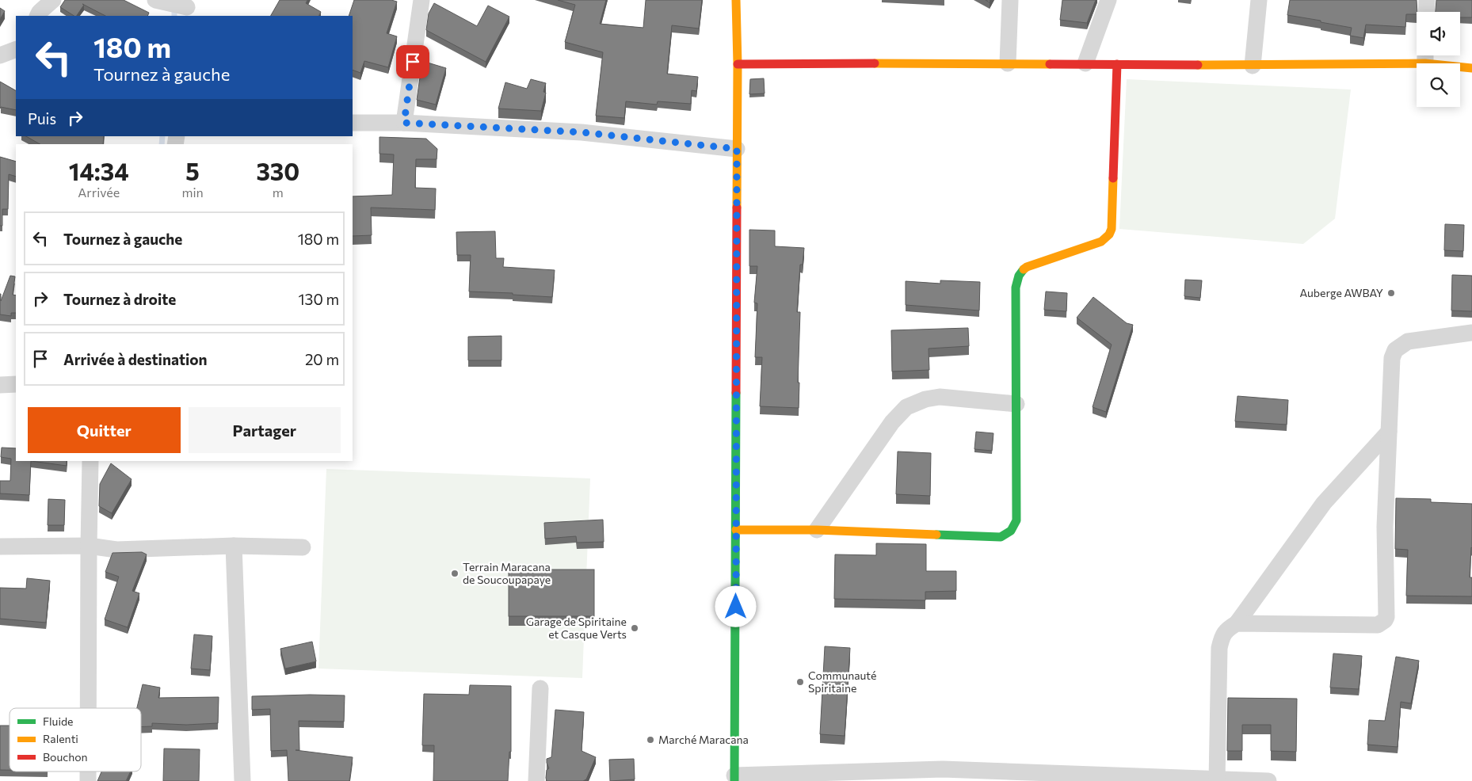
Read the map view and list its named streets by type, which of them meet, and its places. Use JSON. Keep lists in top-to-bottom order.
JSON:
{
  "places": [
    "Auberge AWBAY",
    "Terrain Maracana de Soucoupapaye",
    "Garage de Spiritaine et Casque Verts",
    "Communauté Spiritaine",
    "Marché Maracana"
  ],
  "legend": ["Fluide", "Ralenti", "Bouchon"],
  "page": {
    "turn": ["180 m", "Tournez à gauche"],
    "then": "Puis",
    "eta": [
      "14:34",
      "Arrivée",
      "5",
      "min",
      "330",
      "m"
    ],
    "list": [
      {
        "name": "Tournez à gauche",
        "value": "180 m"
      },
      {
        "name": "Tournez à droite",
        "value": "130 m"
      },
      {
        "name": "Arrivée à destination",
        "value": "20 m"
      }
    ],
    "buttons": ["Quitter", "Partager"]
  }
}
